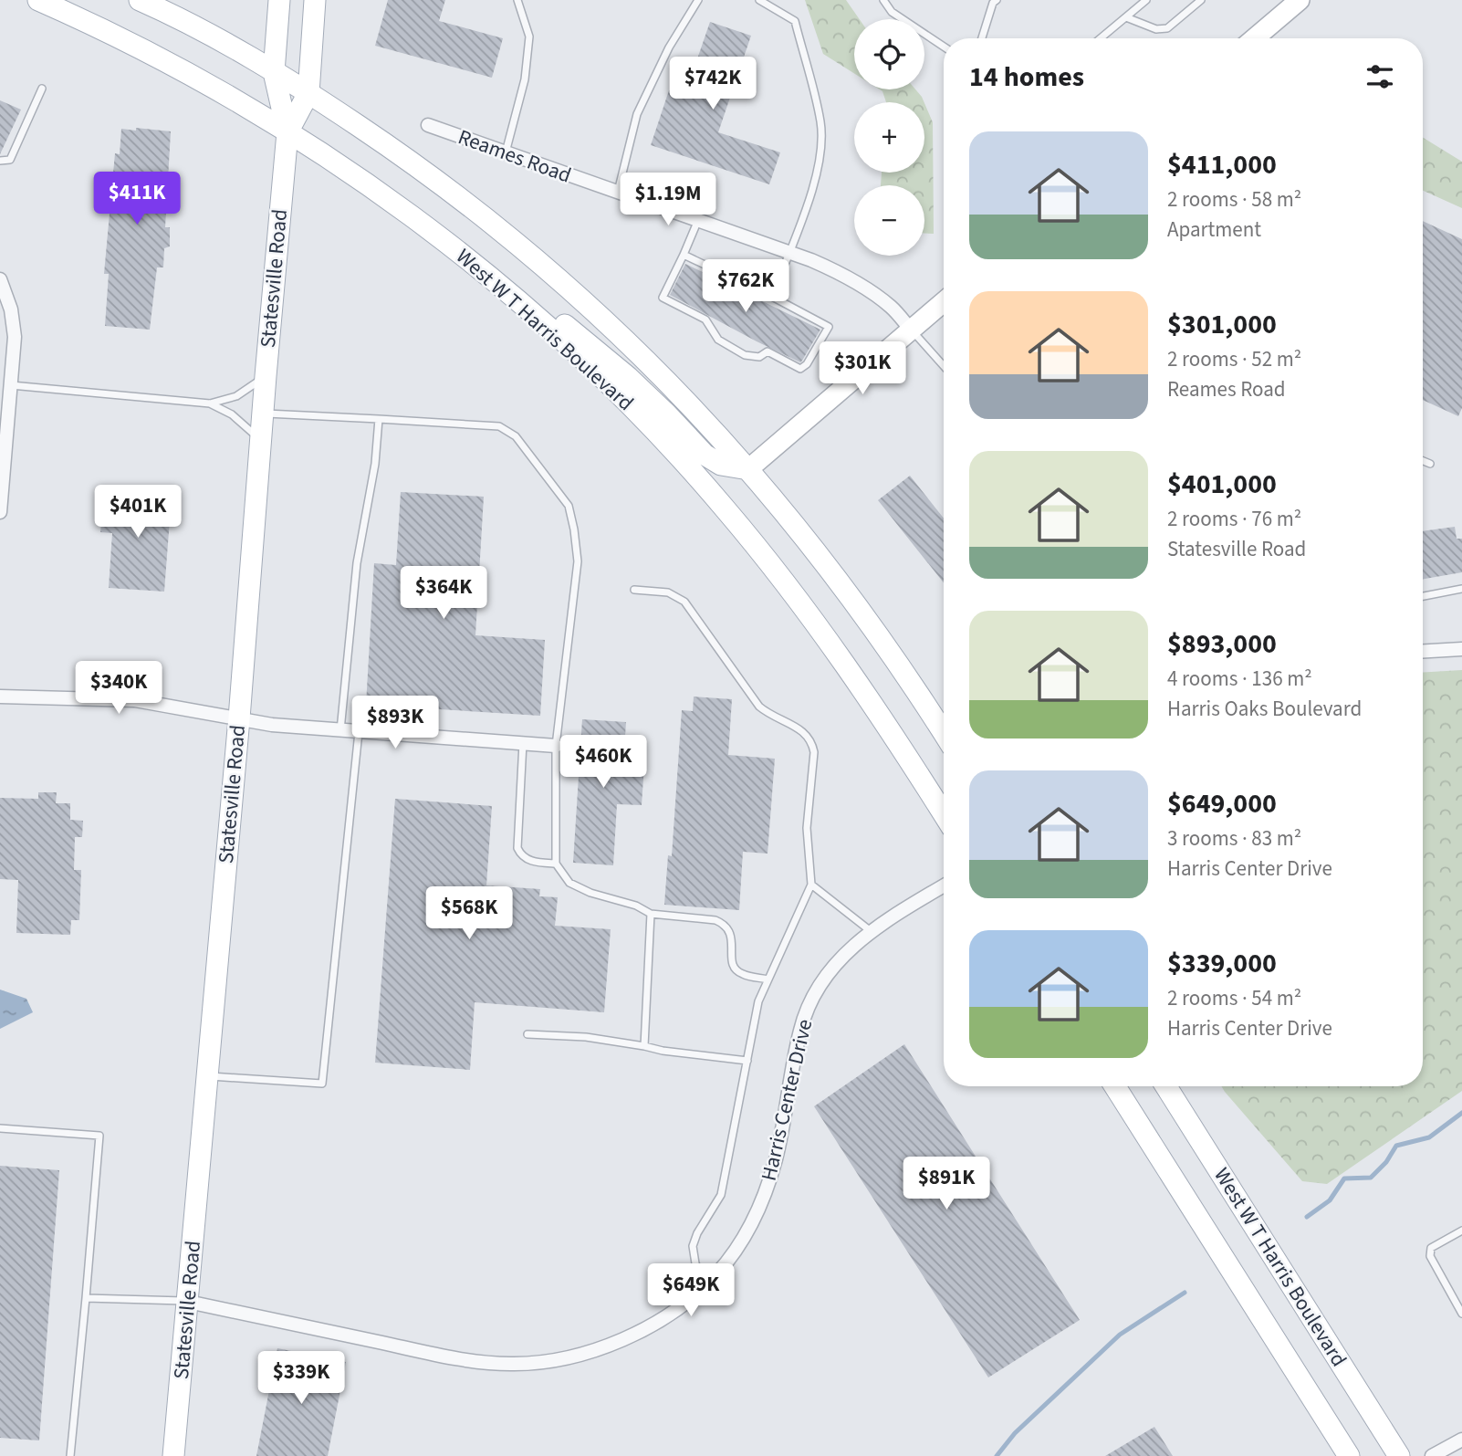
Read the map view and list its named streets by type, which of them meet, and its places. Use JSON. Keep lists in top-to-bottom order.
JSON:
{
  "streets": {
    "main road": ["Statesville Road", "West W T Harris Boulevard"],
    "street": ["Reames Road", "Harris Center Drive"]
  },
  "crossings": [
    ["Statesville Road", "West W T Harris Boulevard"],
    ["Statesville Road", "Harris Center Drive"]
  ],
  "page": {
    "map_buttons": ["+", "−"],
    "heading": "14 homes",
    "price": [
      "$742K",
      "$411K",
      "$1.19M",
      "$762K",
      "$301K",
      "$401K",
      "$364K",
      "$340K",
      "$893K",
      "$460K",
      "$568K",
      "$891K",
      "$649K",
      "$339K"
    ],
    "list": [
      {
        "name": "$411,000",
        "note": "2 rooms · 58 m² · Apartment"
      },
      {
        "name": "$301,000",
        "note": "2 rooms · 52 m² · Reames Road"
      },
      {
        "name": "$401,000",
        "note": "2 rooms · 76 m² · Statesville Road"
      },
      {
        "name": "$893,000",
        "note": "4 rooms · 136 m² · Harris Oaks Boulevard"
      },
      {
        "name": "$649,000",
        "note": "3 rooms · 83 m² · Harris Center Drive"
      },
      {
        "name": "$339,000",
        "note": "2 rooms · 54 m² · Harris Center Drive"
      }
    ]
  }
}
